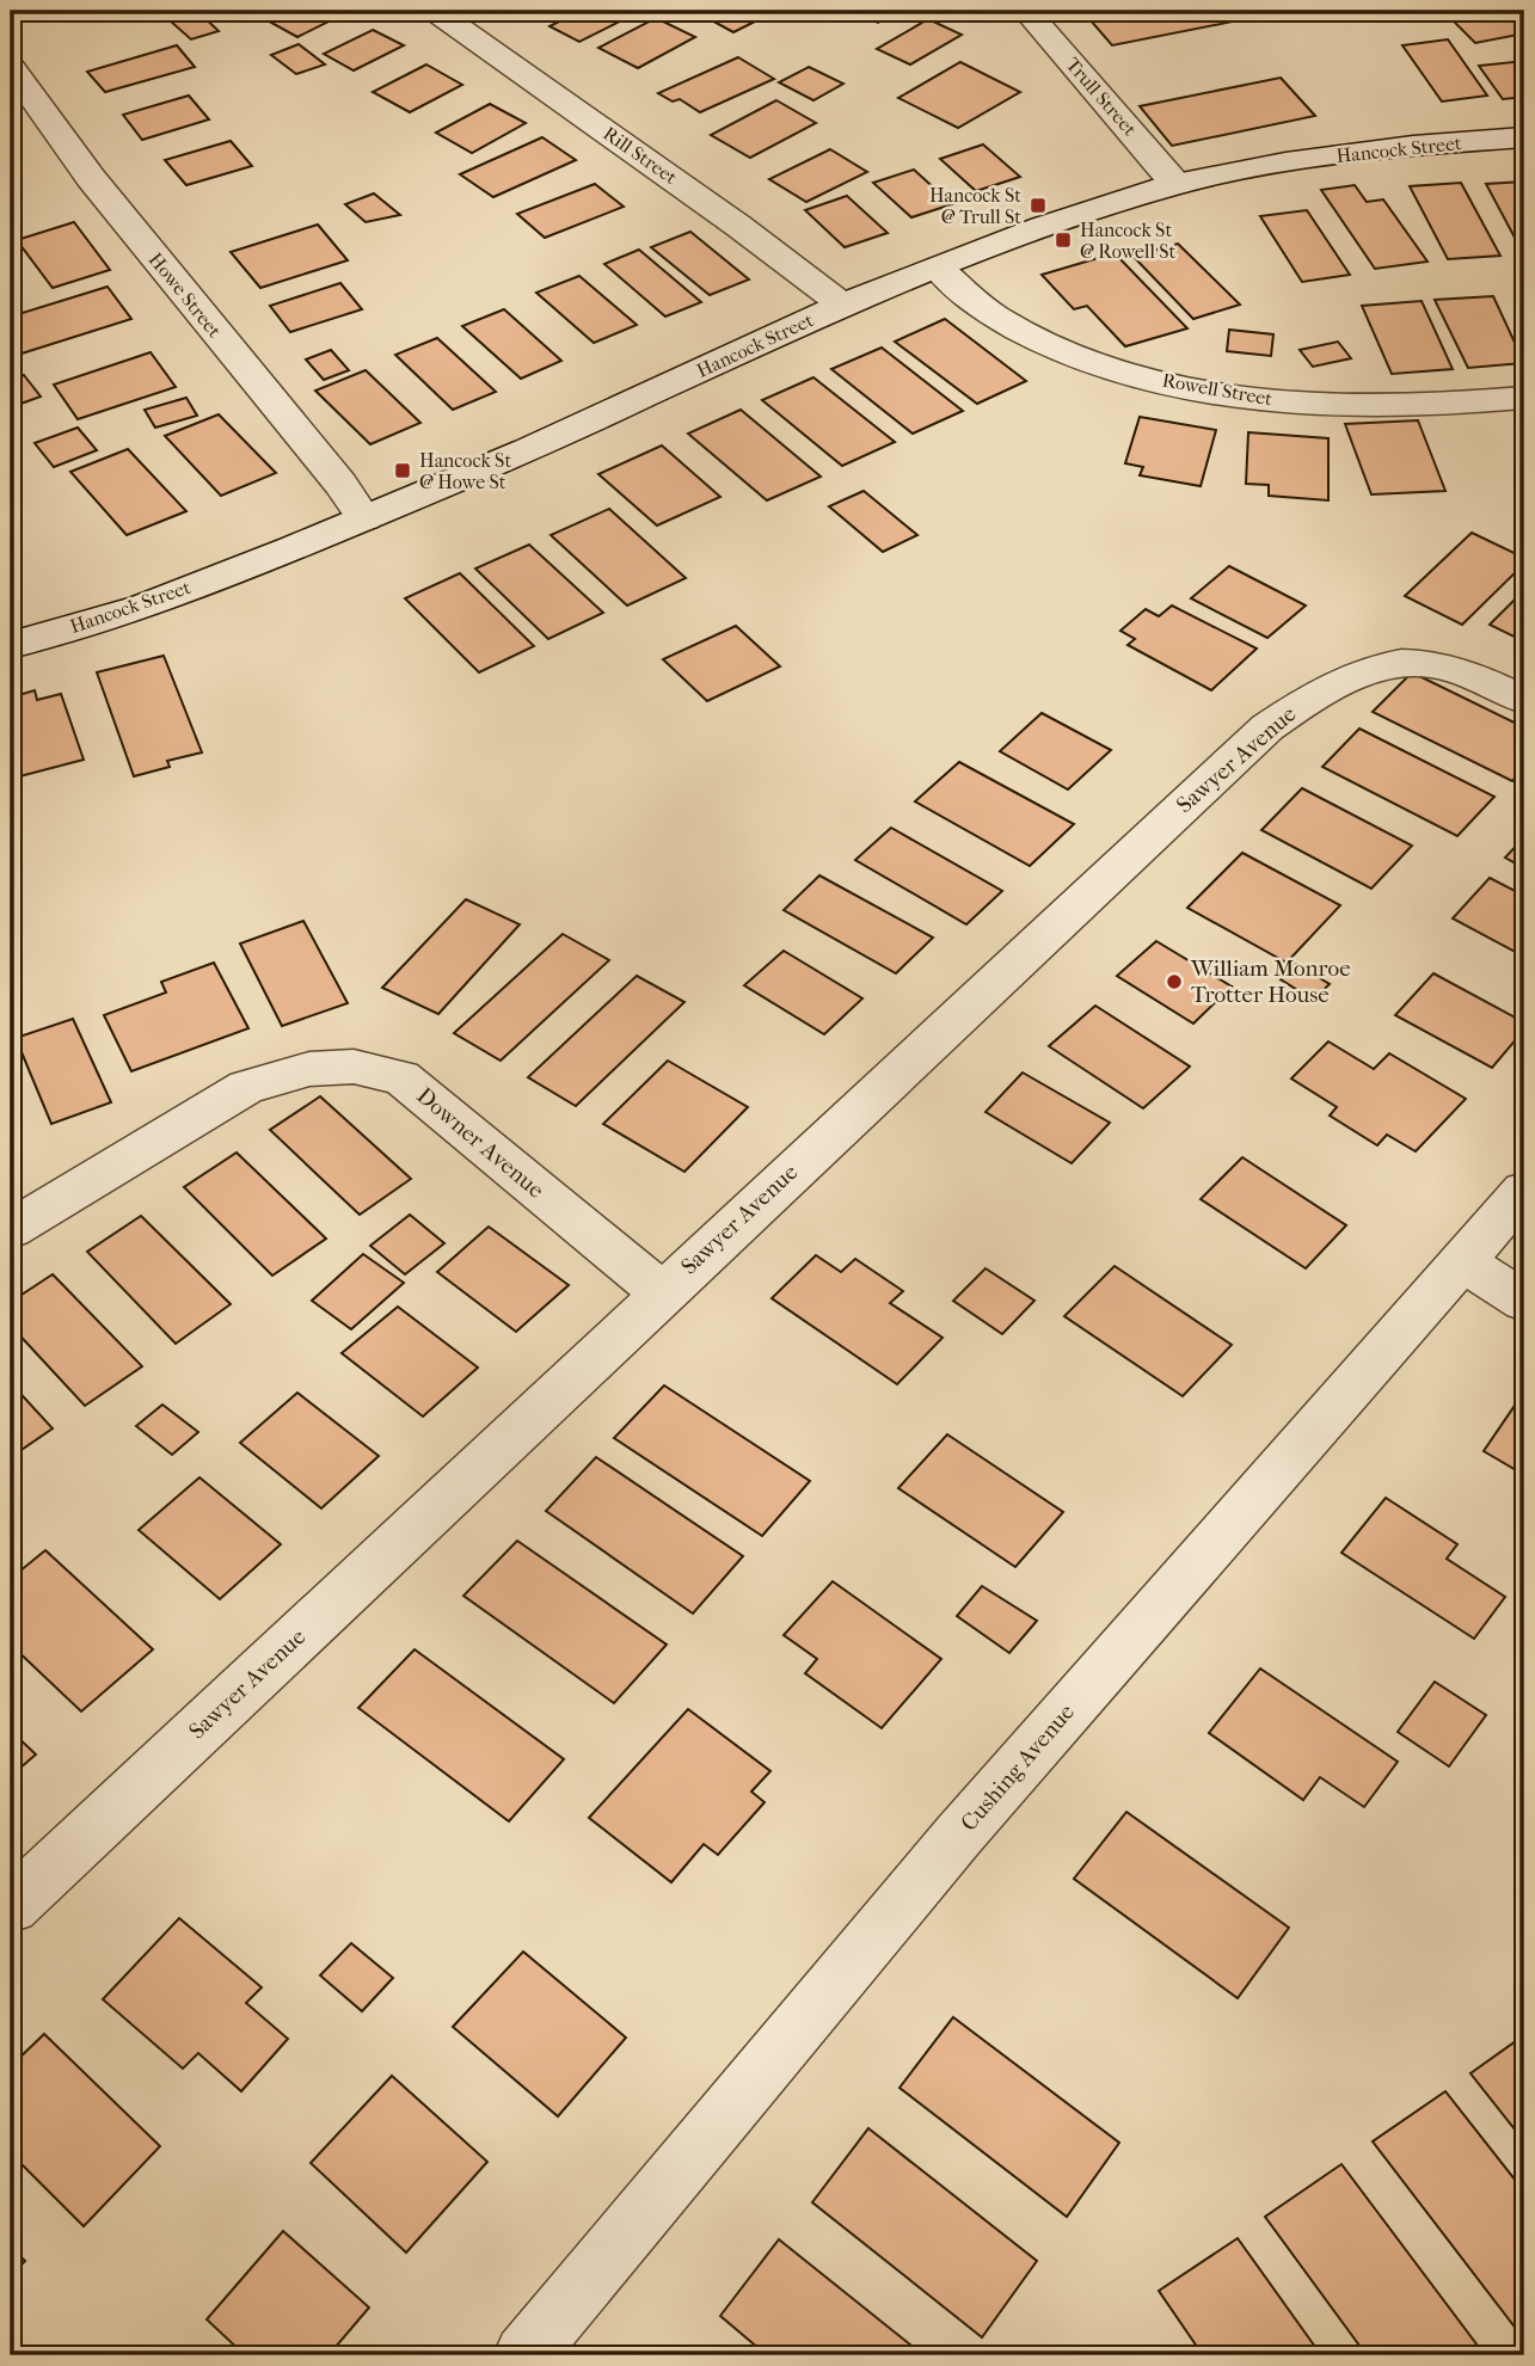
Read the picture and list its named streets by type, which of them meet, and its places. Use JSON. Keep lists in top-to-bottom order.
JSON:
{
  "streets": {
    "street": [
      "Trull Street",
      "Hancock Street",
      "Rill Street",
      "Howe Street",
      "Rowell Street",
      "Sawyer Avenue",
      "Downer Avenue",
      "Cushing Avenue"
    ]
  },
  "crossings": [
    ["Trull Street", "Hancock Street"],
    ["Hancock Street", "Rill Street"],
    ["Hancock Street", "Howe Street"],
    ["Hancock Street", "Rowell Street"],
    ["Sawyer Avenue", "Downer Avenue"]
  ],
  "places": {
    "transit": ["Hancock St @ Trull St", "Hancock St @ Rowell St", "Hancock St @ Howe St"],
    "other": ["William Monroe Trotter House"]
  }
}
